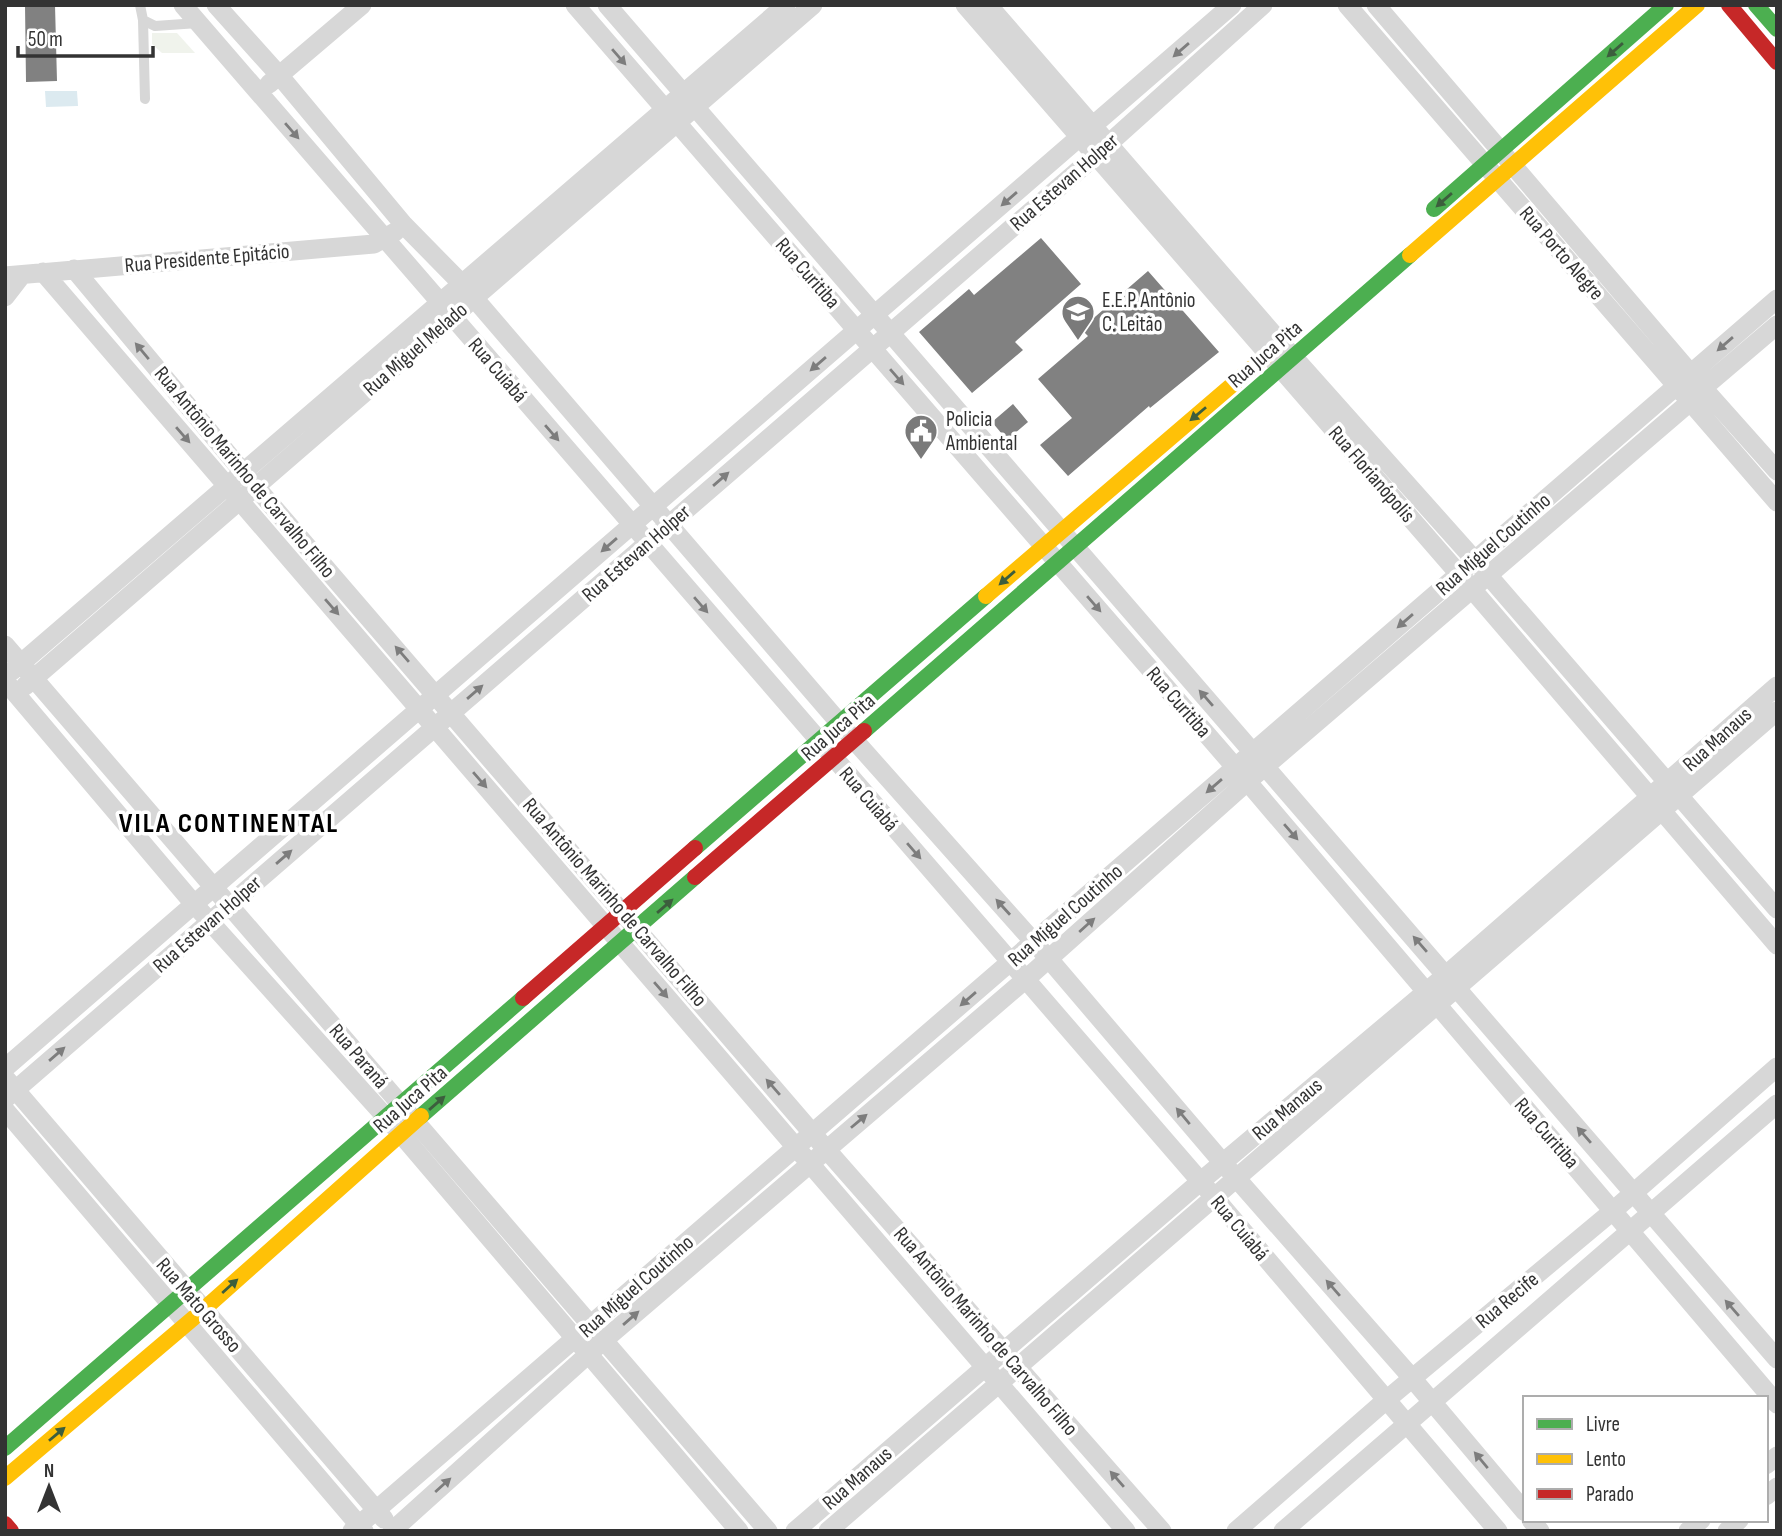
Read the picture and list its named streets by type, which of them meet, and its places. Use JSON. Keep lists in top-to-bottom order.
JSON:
{
  "streets": {
    "street": [
      "Rua Estevan Holper",
      "Rua Porto Alegre",
      "Rua Presidente Epitácio",
      "Rua Curitiba",
      "Rua Miguel Melado",
      "Rua Juca Pita",
      "Rua Cuiabá",
      "Rua Antônio Marinho de Carvalho Filho",
      "Rua Florianópolis",
      "Rua Miguel Coutinho",
      "Rua Manaus",
      "Rua Paraná",
      "Rua Recife",
      "Rua Mato Grosso"
    ]
  },
  "crossings": [
    ["Rua Estevan Holper", "Rua Curitiba"],
    ["Rua Estevan Holper", "Rua Cuiabá"],
    ["Rua Estevan Holper", "Rua Antônio Marinho de Carvalho Filho"],
    ["Rua Estevan Holper", "Rua Florianópolis"],
    ["Rua Estevan Holper", "Rua Paraná"],
    ["Rua Estevan Holper", "Rua Mato Grosso"],
    ["Rua Porto Alegre", "Rua Juca Pita"],
    ["Rua Porto Alegre", "Rua Miguel Coutinho"],
    ["Rua Presidente Epitácio", "Rua Cuiabá"],
    ["Rua Presidente Epitácio", "Rua Antônio Marinho de Carvalho Filho"],
    ["Rua Curitiba", "Rua Miguel Melado"],
    ["Rua Curitiba", "Rua Juca Pita"],
    ["Rua Curitiba", "Rua Miguel Coutinho"],
    ["Rua Curitiba", "Rua Manaus"],
    ["Rua Curitiba", "Rua Recife"],
    ["Rua Miguel Melado", "Rua Cuiabá"],
    ["Rua Miguel Melado", "Rua Antônio Marinho de Carvalho Filho"],
    ["Rua Miguel Melado", "Rua Paraná"],
    ["Rua Juca Pita", "Rua Cuiabá"],
    ["Rua Juca Pita", "Rua Antônio Marinho de Carvalho Filho"],
    ["Rua Juca Pita", "Rua Florianópolis"],
    ["Rua Juca Pita", "Rua Paraná"],
    ["Rua Juca Pita", "Rua Mato Grosso"],
    ["Rua Cuiabá", "Rua Miguel Coutinho"],
    ["Rua Cuiabá", "Rua Manaus"],
    ["Rua Cuiabá", "Rua Recife"],
    ["Rua Antônio Marinho de Carvalho Filho", "Rua Miguel Coutinho"],
    ["Rua Antônio Marinho de Carvalho Filho", "Rua Manaus"],
    ["Rua Florianópolis", "Rua Miguel Coutinho"],
    ["Rua Florianópolis", "Rua Manaus"],
    ["Rua Miguel Coutinho", "Rua Paraná"],
    ["Rua Miguel Coutinho", "Rua Mato Grosso"]
  ],
  "districts": ["VILA CONTINENTAL"],
  "places": {
    "school or university": ["E.E.P. Antônio C. Leitão"],
    "public building": ["Policia Ambiental"]
  },
  "legend": ["Livre", "Lento", "Parado"],
  "scale_bar": "50 m",
  "north": "top"
}
